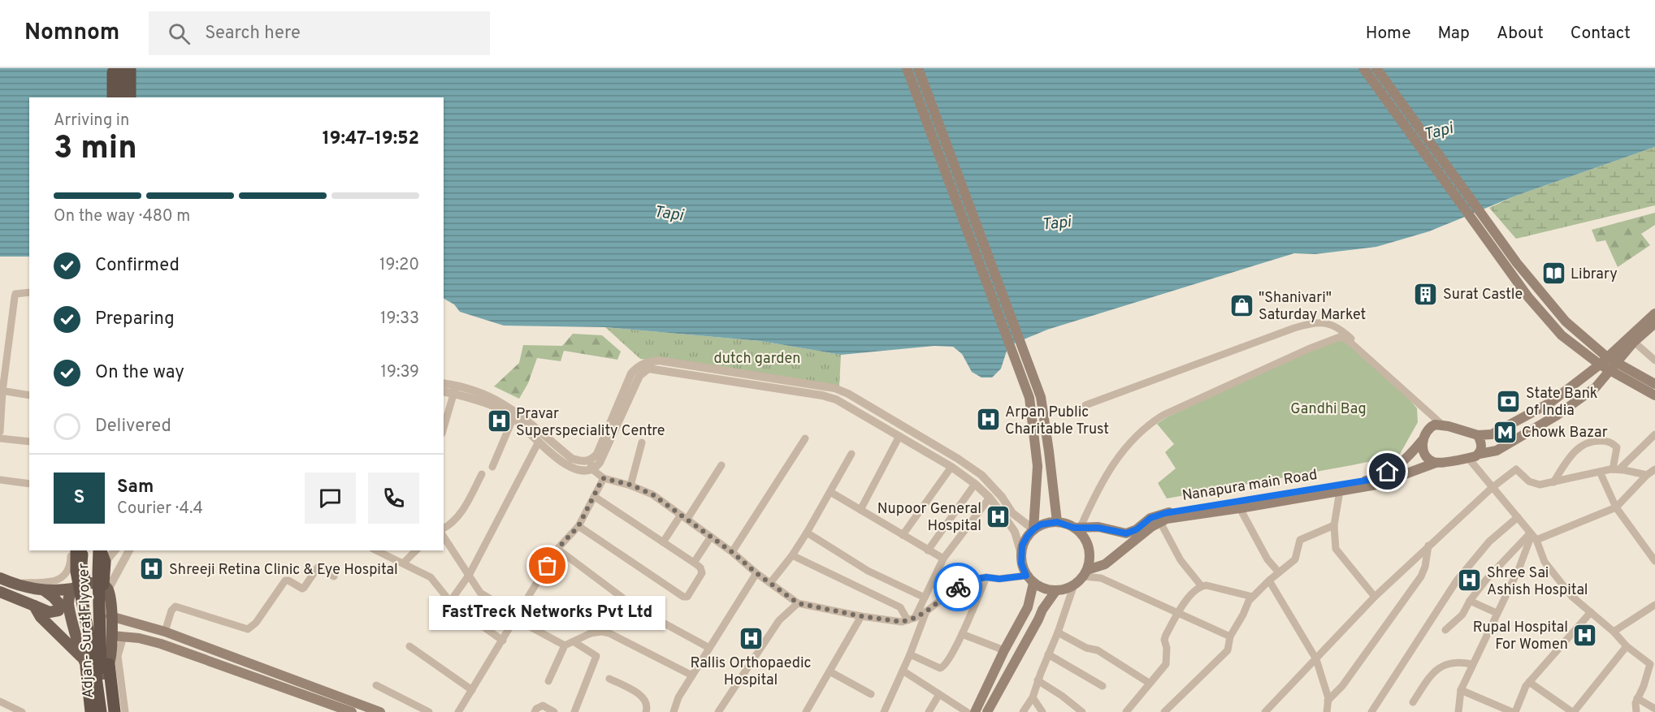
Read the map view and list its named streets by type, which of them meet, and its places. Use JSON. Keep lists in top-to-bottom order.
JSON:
{
  "streets": {
    "highway": ["Adjan- Surat Flyover"],
    "main road": ["Nanapura main Road"]
  },
  "water": ["Tapi"],
  "parks": ["dutch garden", "Gandhi Bag"],
  "places": {
    "library": ["Library"],
    "building": ["Surat Castle"],
    "shop": ["\"Shanivari\" Saturday Market"],
    "bank": ["State Bank of India"],
    "hospital": [
      "Arpan Public Charitable Trust",
      "Pravar Superspeciality Centre",
      "Nupoor General Hospital",
      "Shreeji Retina Clinic & Eye Hospital",
      "Shree Sai Ashish Hospital",
      "Rupal Hospital For Women",
      "Rallis Orthopaedic Hospital"
    ],
    "metro station": ["Chowk Bazar"],
    "other": ["FastTreck Networks Pvt Ltd"]
  },
  "page": {
    "header": "Nomnom",
    "search": "Search here",
    "nav": [
      "Home",
      "Map",
      "About",
      "Contact"
    ],
    "heading": ["3 min", "Arriving in", "19:47–19:52"],
    "panel": ["Sam", "Courier · 4.4"],
    "bar": "On the way · 480 m",
    "list": [
      ["Confirmed", "19:20"],
      ["Preparing", "19:33"],
      ["On the way", "19:39"],
      "Delivered"
    ],
    "round": "S",
    "bubble": "FastTreck Networks Pvt Ltd"
  }
}
